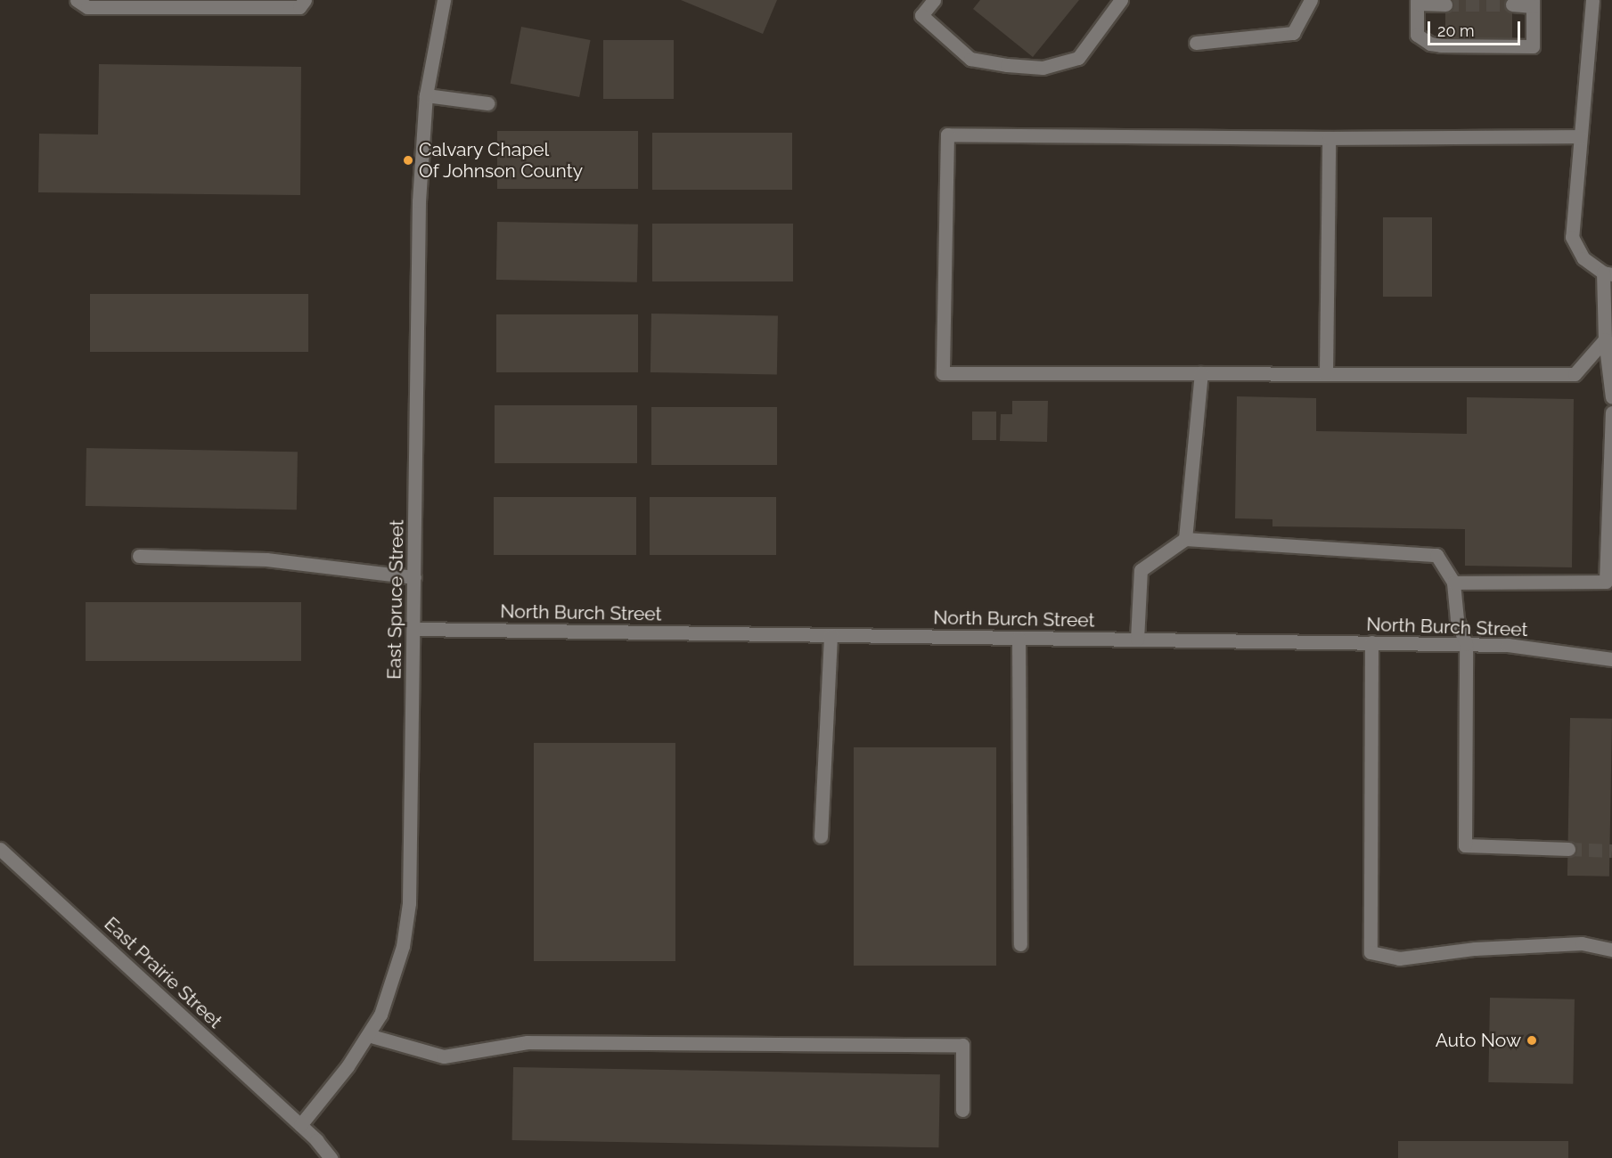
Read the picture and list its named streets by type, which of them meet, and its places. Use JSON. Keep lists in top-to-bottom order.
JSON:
{
  "streets": {
    "street": ["East Spruce Street", "North Burch Street", "East Prairie Street"]
  },
  "crossings": [
    ["East Spruce Street", "North Burch Street"],
    ["East Spruce Street", "East Prairie Street"]
  ],
  "places": ["Calvary Chapel Of Johnson County", "Auto Now"],
  "scale_bar": "20 m"
}
